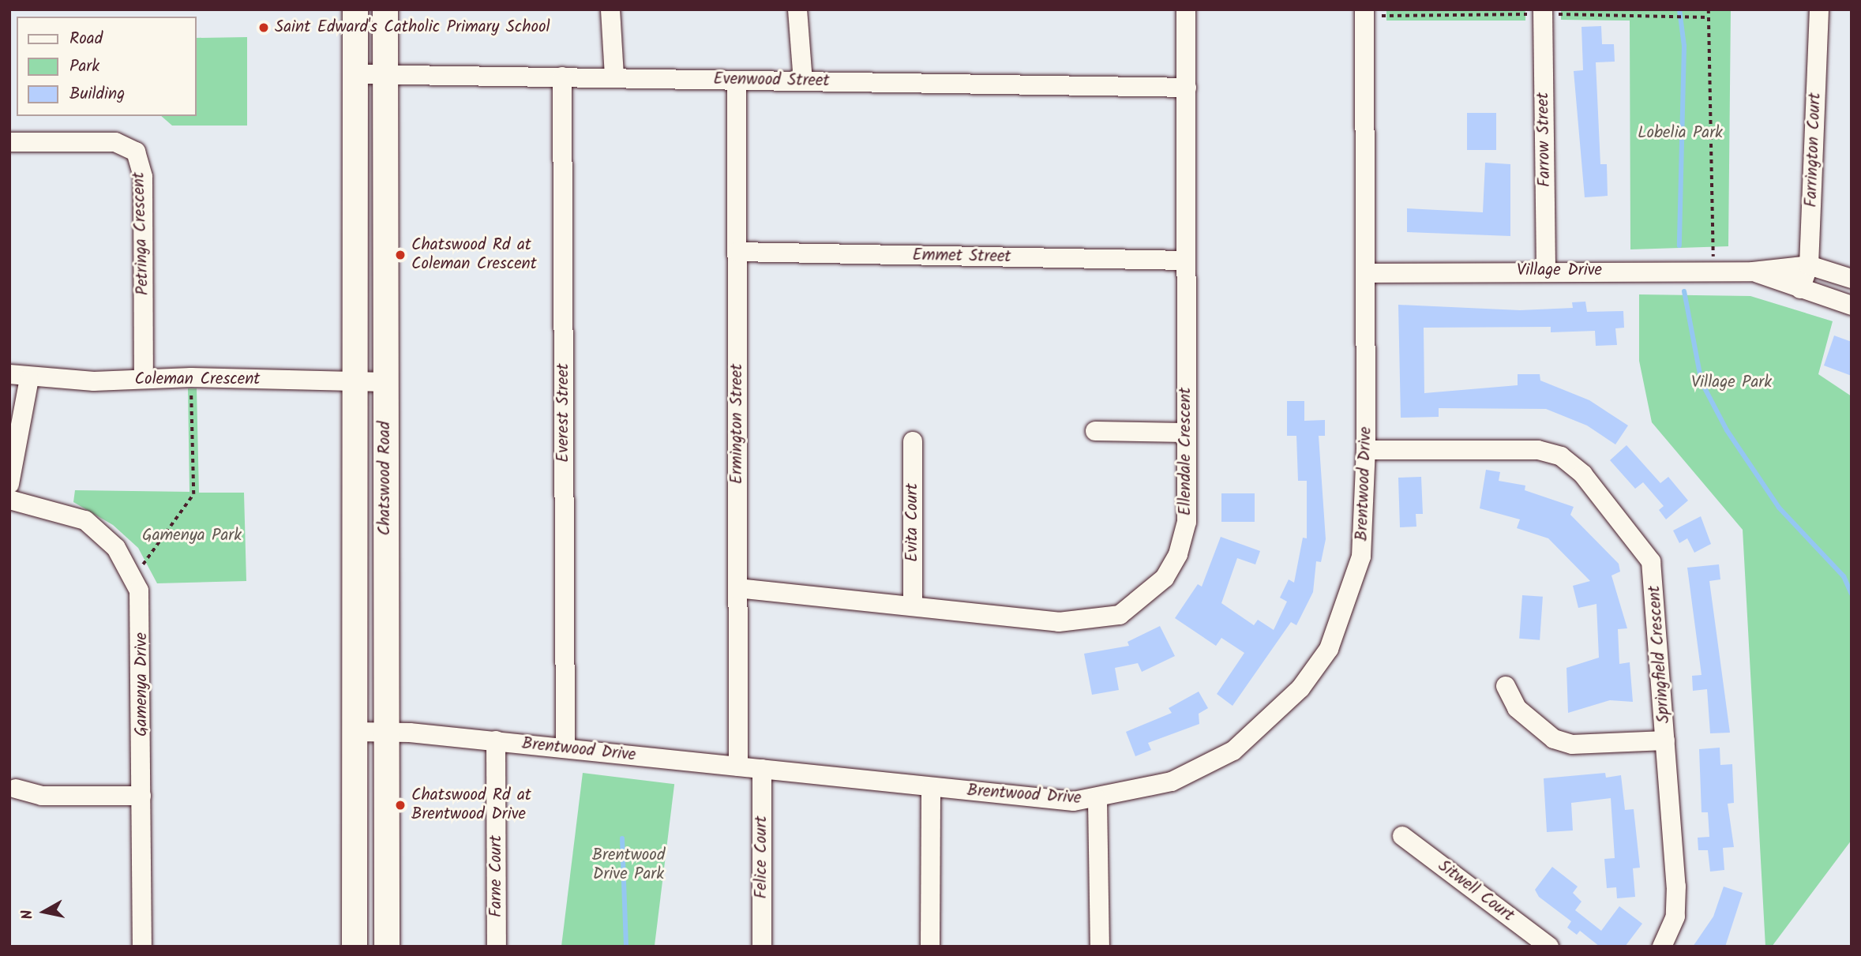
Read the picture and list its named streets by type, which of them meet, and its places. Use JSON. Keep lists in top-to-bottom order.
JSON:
{
  "streets": {
    "main road": ["Chatswood Road"],
    "street": [
      "Evenwood Street",
      "Farrow Street",
      "Farrington Court",
      "Petringa Crescent",
      "Emmet Street",
      "Village Drive",
      "Coleman Crescent",
      "Everest Street",
      "Ermington Street",
      "Ellendale Crescent",
      "Brentwood Drive",
      "Evita Court",
      "Springfield Crescent",
      "Gamenya Drive",
      "Felice Court",
      "Farne Court",
      "Sitwell Court"
    ]
  },
  "crossings": [
    ["Evenwood Street", "Everest Street"],
    ["Evenwood Street", "Ermington Street"],
    ["Evenwood Street", "Ellendale Crescent"],
    ["Evenwood Street", "Chatswood Road"],
    ["Farrow Street", "Village Drive"],
    ["Farrington Court", "Village Drive"],
    ["Petringa Crescent", "Coleman Crescent"],
    ["Emmet Street", "Ermington Street"],
    ["Emmet Street", "Ellendale Crescent"],
    ["Village Drive", "Brentwood Drive"],
    ["Coleman Crescent", "Chatswood Road"],
    ["Everest Street", "Brentwood Drive"],
    ["Ermington Street", "Ellendale Crescent"],
    ["Ermington Street", "Brentwood Drive"],
    ["Ellendale Crescent", "Evita Court"],
    ["Chatswood Road", "Brentwood Drive"],
    ["Brentwood Drive", "Springfield Crescent"],
    ["Brentwood Drive", "Felice Court"],
    ["Brentwood Drive", "Farne Court"]
  ],
  "parks": [
    "Lobelia Park",
    "Village Park",
    "Gamenya Park",
    "Brentwood Drive Park"
  ],
  "places": ["Saint Edward's Catholic Primary School", "Chatswood Rd at Coleman Crescent", "Chatswood Rd at Brentwood Drive"],
  "legend": ["Road", "Park", "Building"],
  "north": "left"
}
